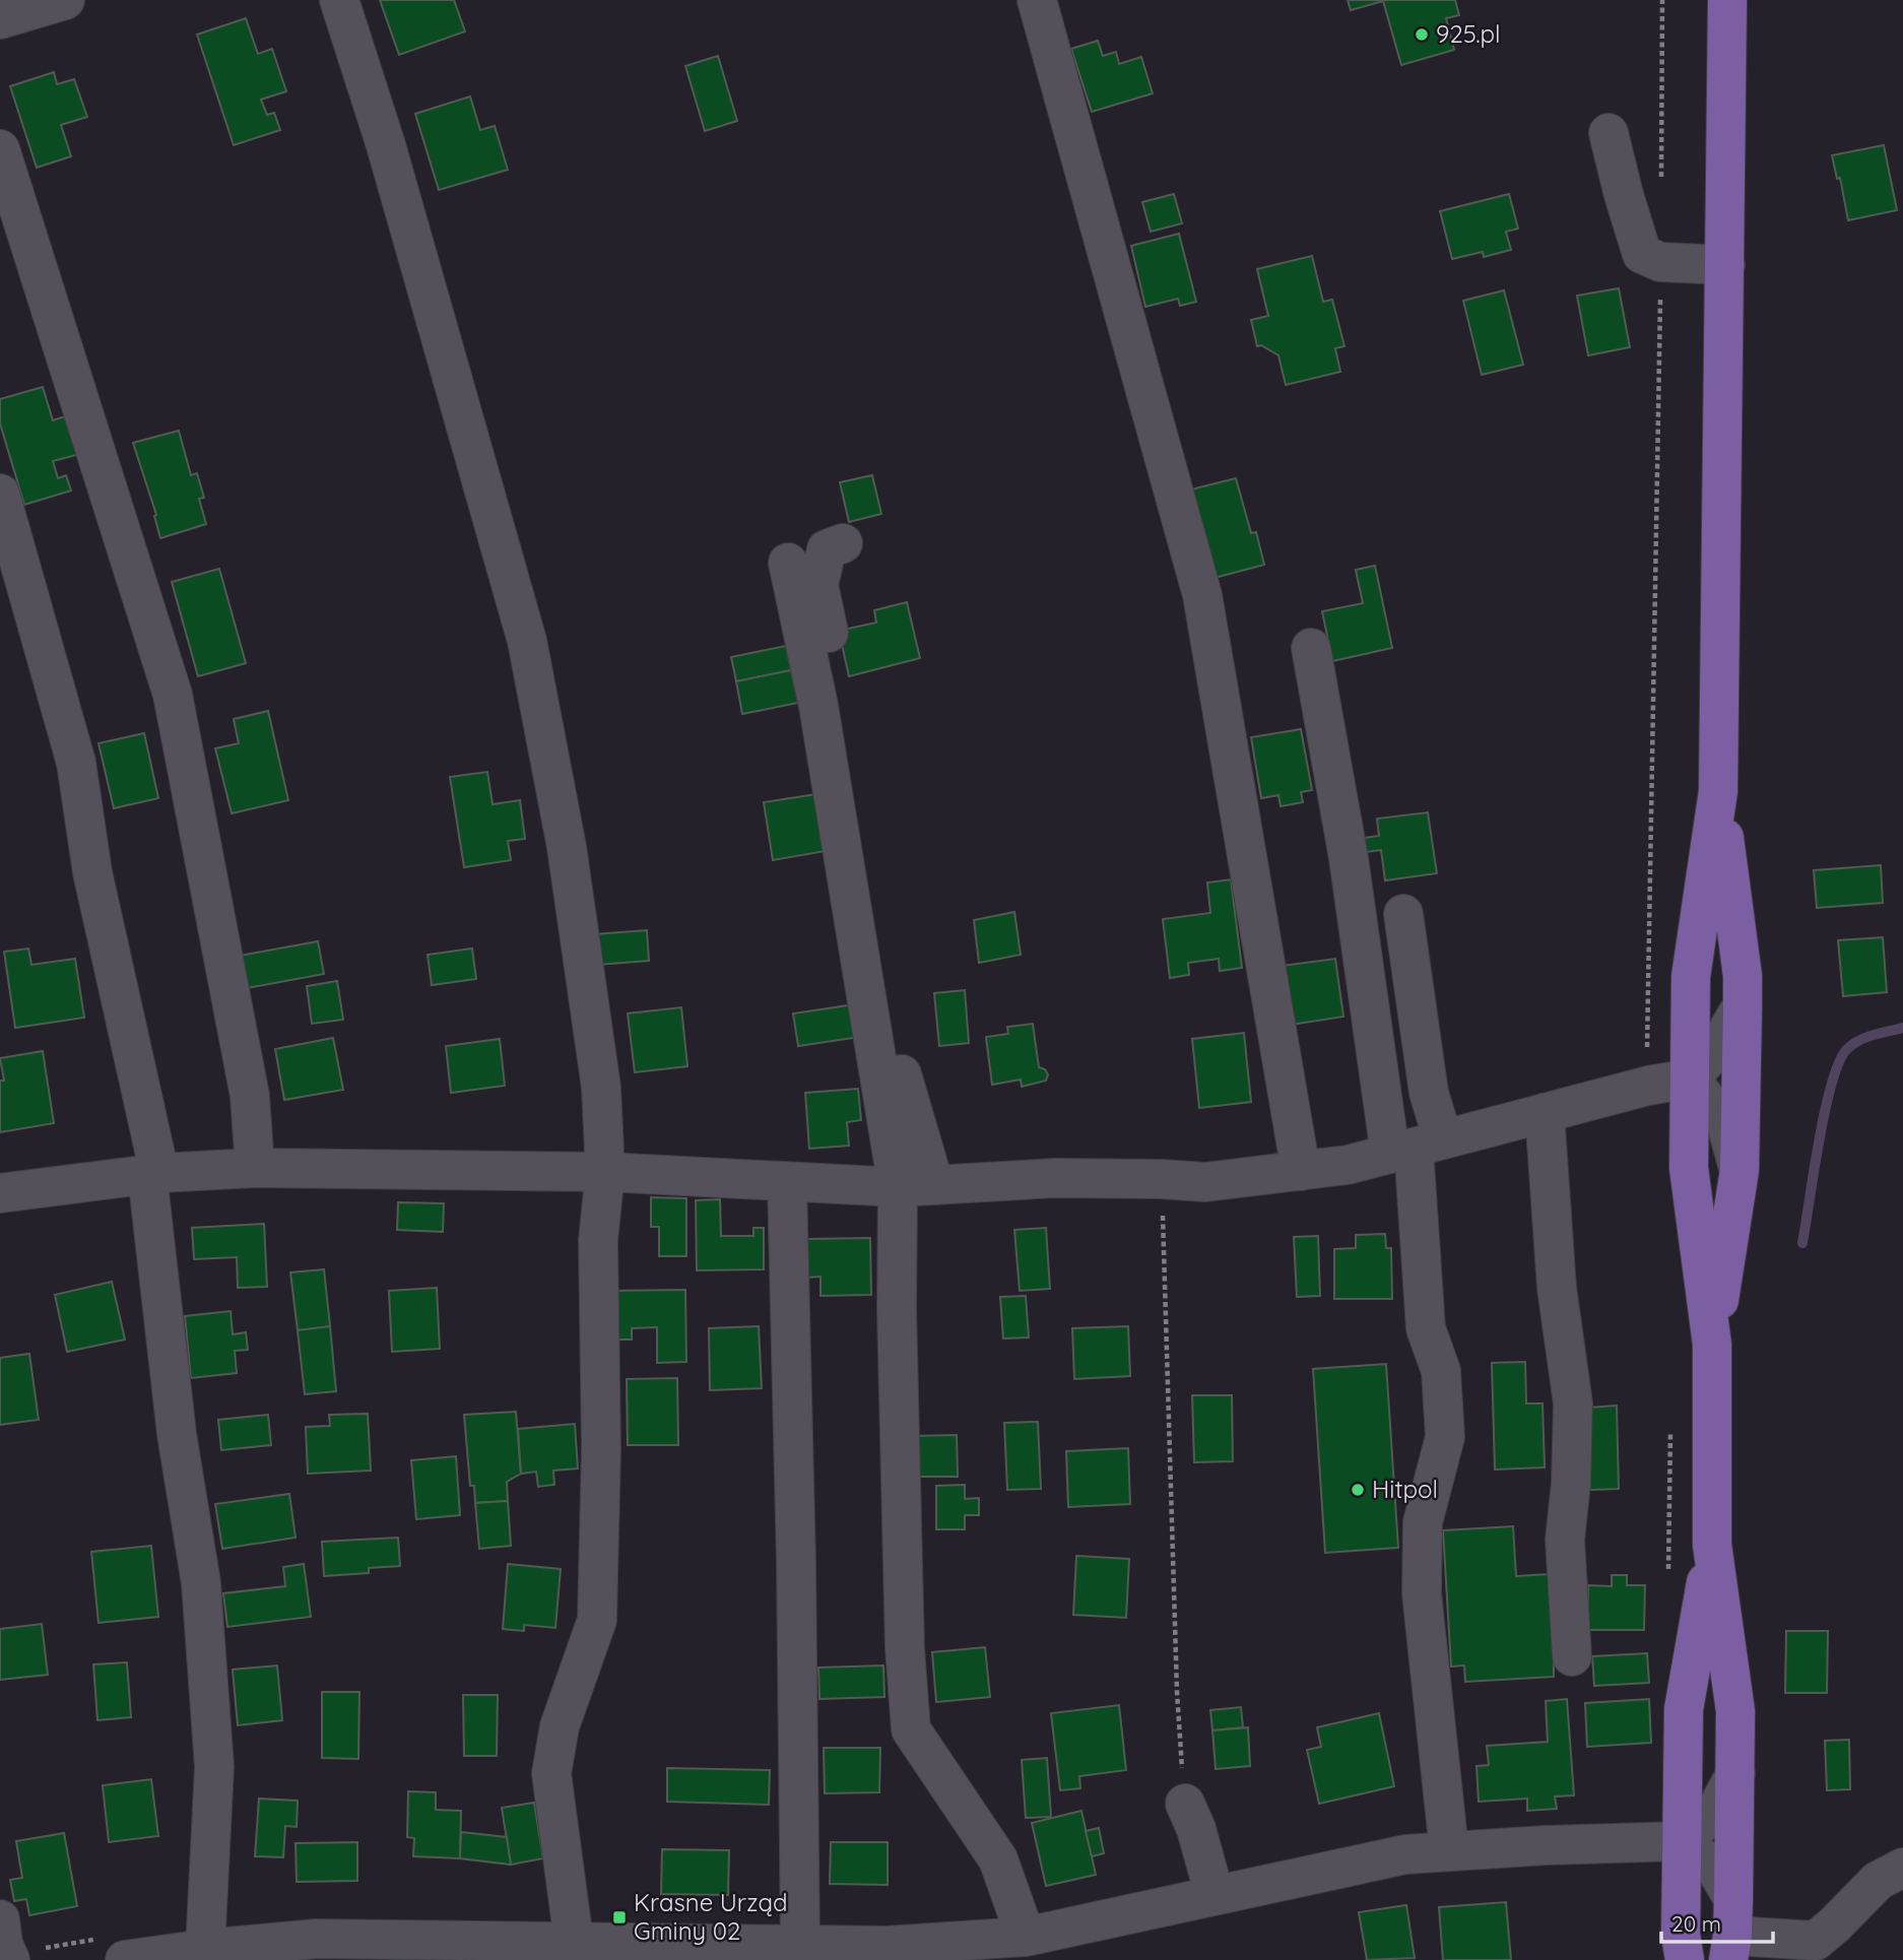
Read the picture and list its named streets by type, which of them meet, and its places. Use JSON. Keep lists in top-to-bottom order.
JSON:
{
  "places": {
    "other": ["925.pl", "Hitpol"],
    "transit": ["Krasne Urząd Gminy 02"]
  },
  "scale_bar": "20 m"
}
